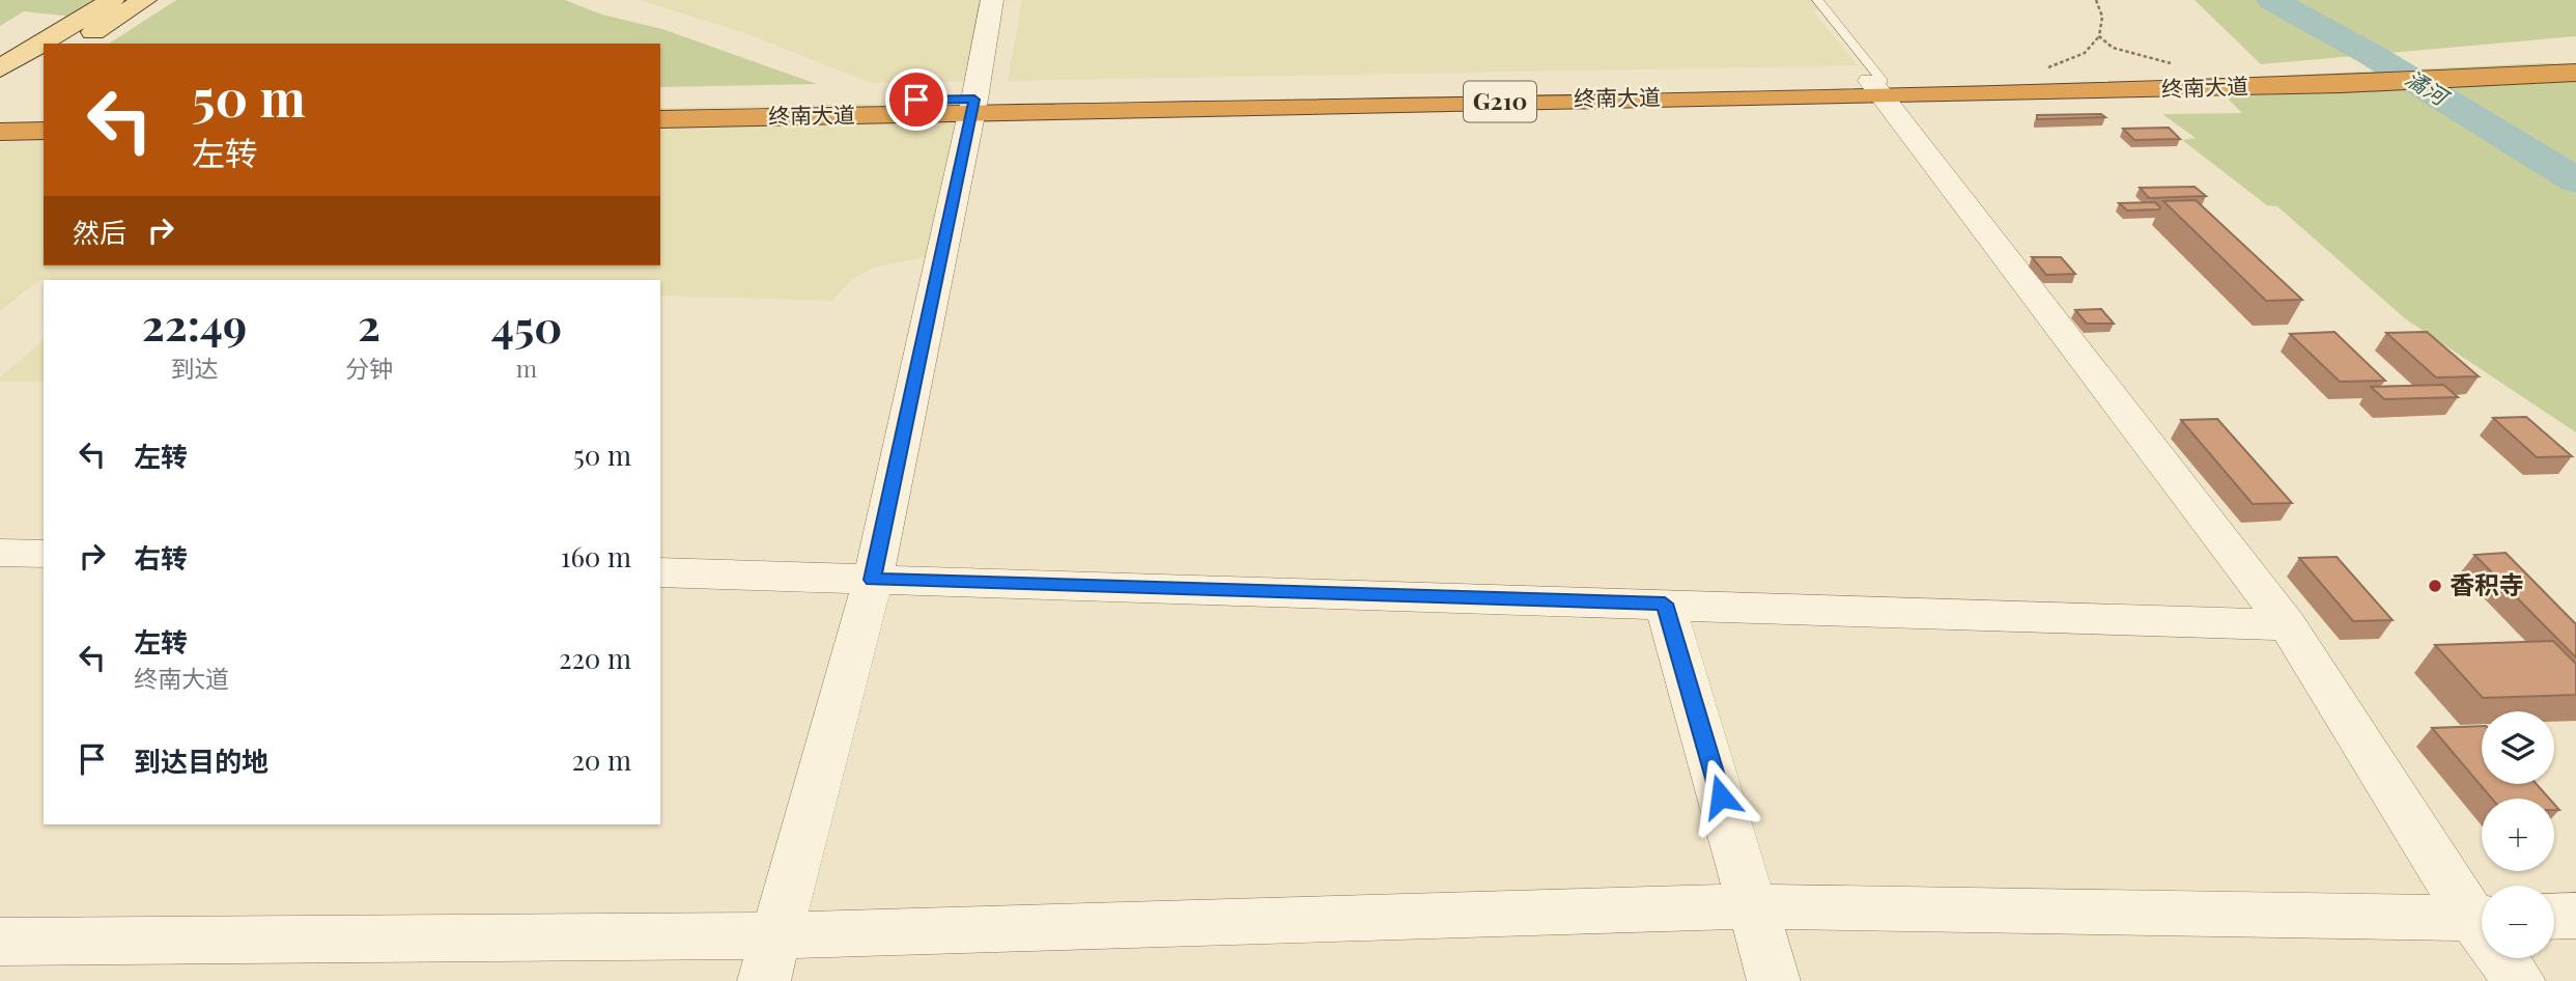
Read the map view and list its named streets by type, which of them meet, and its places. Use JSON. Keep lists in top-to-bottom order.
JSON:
{
  "streets": {
    "highway": ["终南大道", "G210"]
  },
  "water": ["潏河"],
  "places": ["香积寺"],
  "page": {
    "turn": ["50 m", "左转"],
    "then": "然后",
    "eta": [
      "22:49",
      "到达",
      "2",
      "分钟",
      "450",
      "m"
    ],
    "list": [
      {
        "name": "左转",
        "value": "50 m"
      },
      {
        "name": "右转",
        "value": "160 m"
      },
      {
        "name": "左转",
        "note": "终南大道",
        "value": "220 m"
      },
      {
        "name": "到达目的地",
        "value": "20 m"
      }
    ],
    "map_buttons": ["+", "−"]
  }
}
